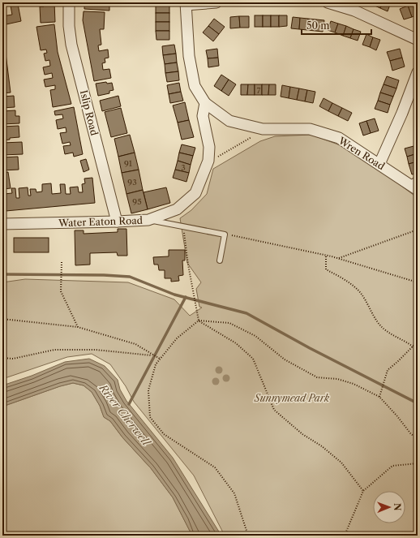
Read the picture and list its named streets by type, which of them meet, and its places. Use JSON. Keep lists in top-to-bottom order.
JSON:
{
  "streets": {
    "street": ["Islip Road", "Wren Road", "Water Eaton Road"]
  },
  "crossings": [
    ["Islip Road", "Water Eaton Road"]
  ],
  "water": ["River Cherwell"],
  "parks": ["Sunnymead Park"],
  "house_numbers": [
    "7",
    "91",
    "3",
    "93",
    "95"
  ],
  "scale_bar": "50 m",
  "north": "right"
}
